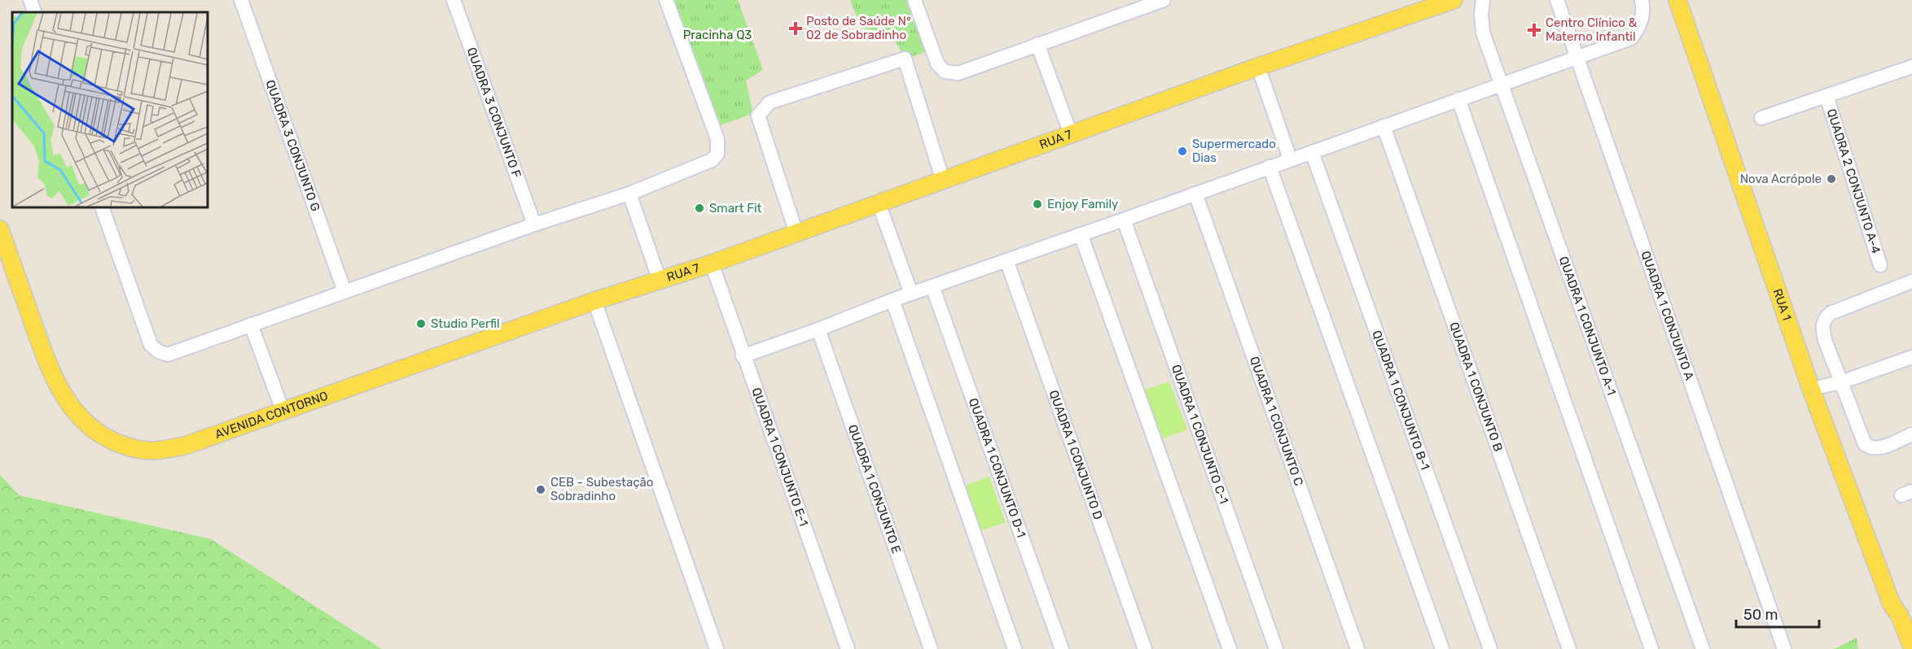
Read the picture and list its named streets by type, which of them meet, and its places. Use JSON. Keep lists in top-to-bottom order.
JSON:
{
  "streets": {
    "main road": ["RUA 7", "RUA 1", "AVENIDA CONTORNO"],
    "street": [
      "QUADRA 3 CONJUNTO F",
      "QUADRA 3 CONJUNTO G",
      "QUADRA 2 CONJUNTO A-4",
      "QUADRA 1 CONJUNTO A",
      "QUADRA 1 CONJUNTO A-1",
      "QUADRA 1 CONJUNTO B",
      "QUADRA 1 CONJUNTO B-1",
      "QUADRA 1 CONJUNTO C",
      "QUADRA 1 CONJUNTO C-1",
      "QUADRA 1 CONJUNTO D",
      "QUADRA 1 CONJUNTO E-1",
      "QUADRA 1 CONJUNTO D-1",
      "QUADRA 1 CONJUNTO E"
    ]
  },
  "crossings": [
    ["RUA 7", "AVENIDA CONTORNO"],
    ["RUA 7", "QUADRA 1 CONJUNTO E-1"]
  ],
  "parks": ["Pracinha Q3"],
  "places": {
    "health": ["Posto de Saúde N° 02 de Sobradinho", "Centro Clínico & Materno Infantil"],
    "other": [
      "Supermercado Dias",
      "Nova Acrópole",
      "Enjoy Family",
      "Smart Fit",
      "Studio Perfil",
      "CEB - Subestação Sobradinho"
    ]
  },
  "scale_bar": "50 m"
}
